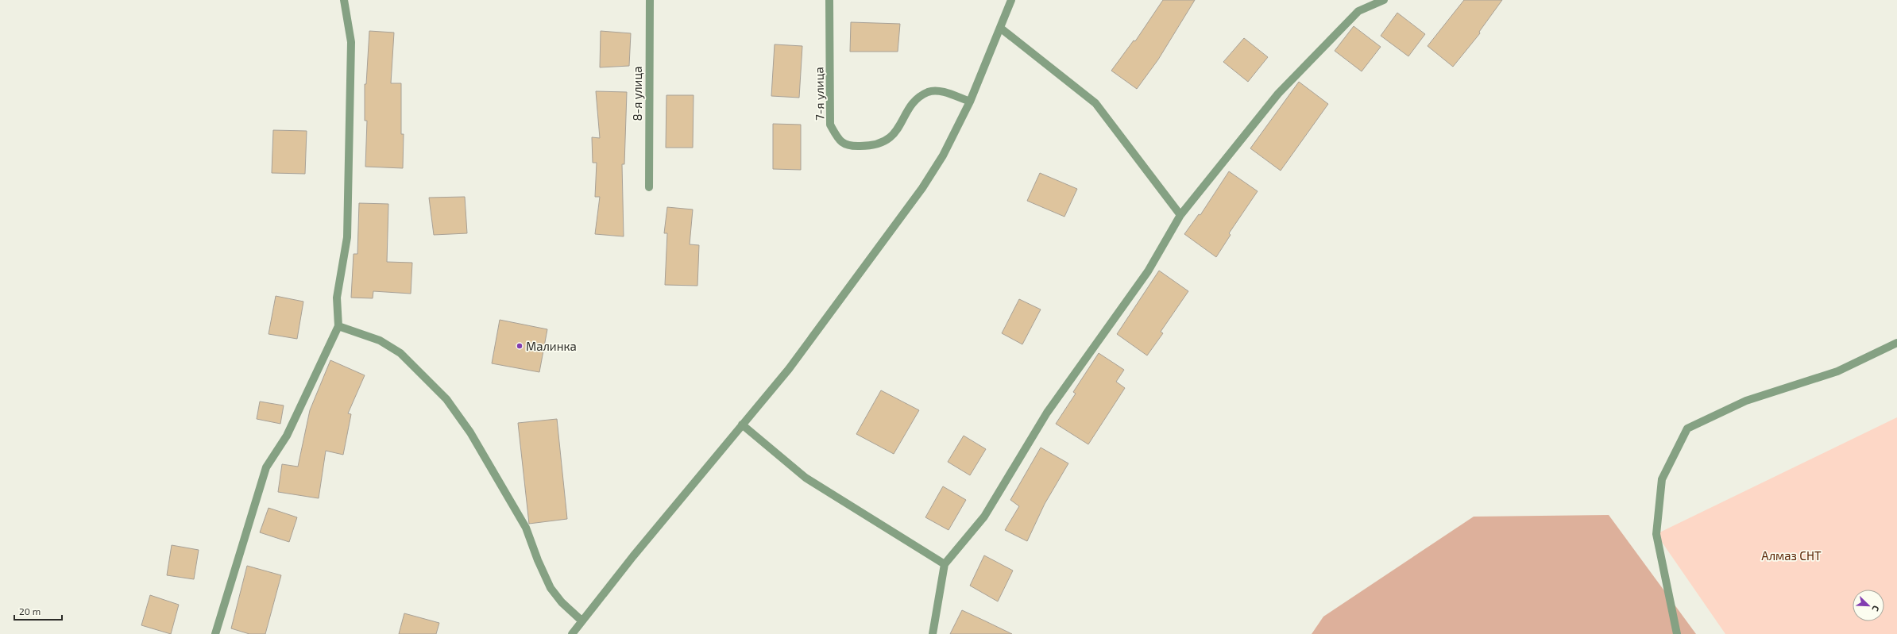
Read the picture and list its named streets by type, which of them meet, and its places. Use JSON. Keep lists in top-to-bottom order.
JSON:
{
  "streets": {
    "street": ["8-я улица", "7-я улица"]
  },
  "parks": ["Алмаз СНТ"],
  "places": ["Малинка"],
  "scale_bar": "20 m",
  "north": "bottom right"
}
